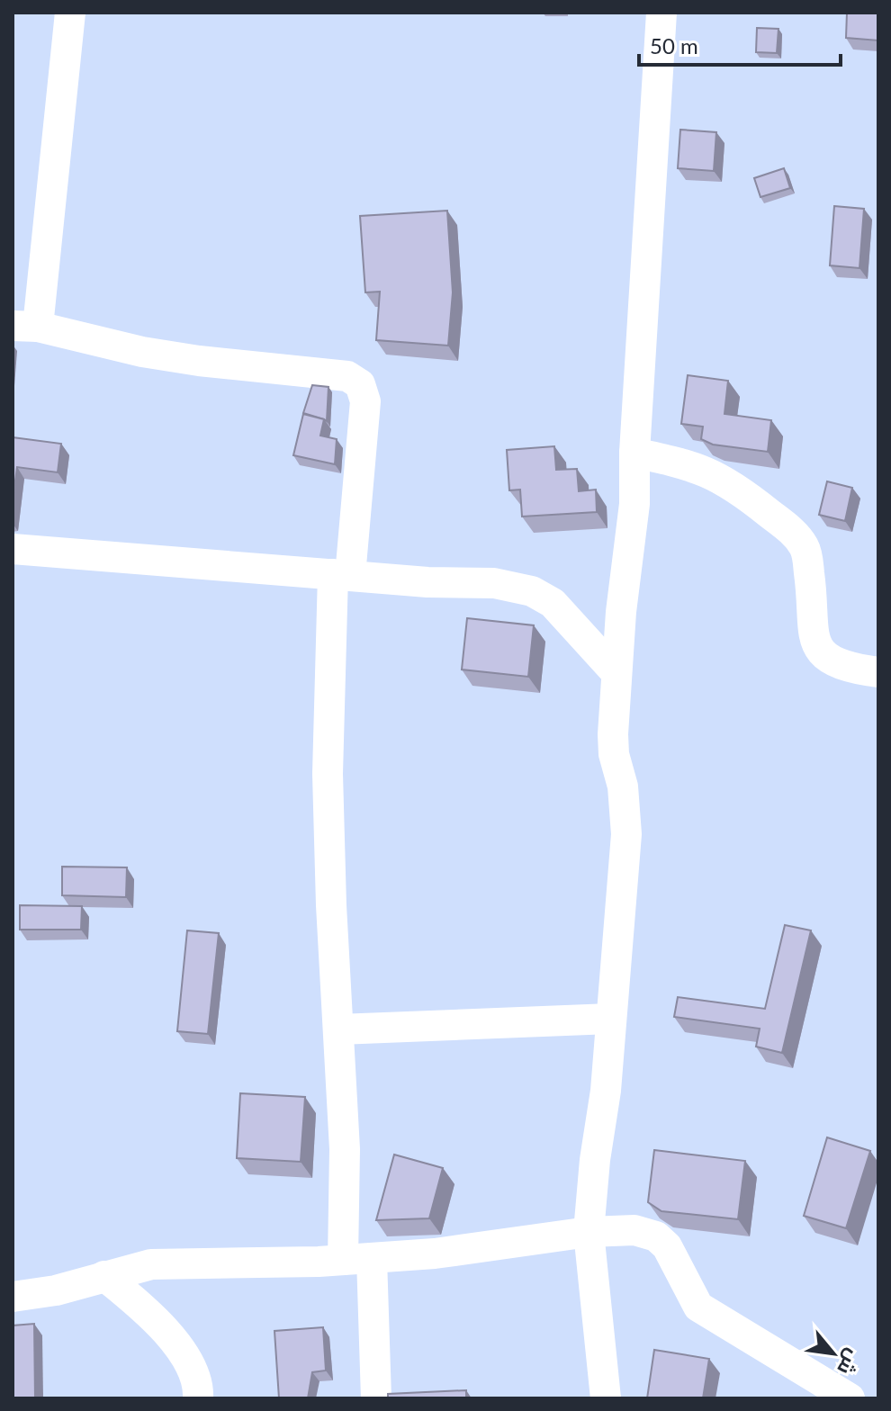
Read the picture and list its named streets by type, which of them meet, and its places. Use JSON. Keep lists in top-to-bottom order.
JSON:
{
  "scale_bar": "50 m",
  "north": "bottom right"
}
